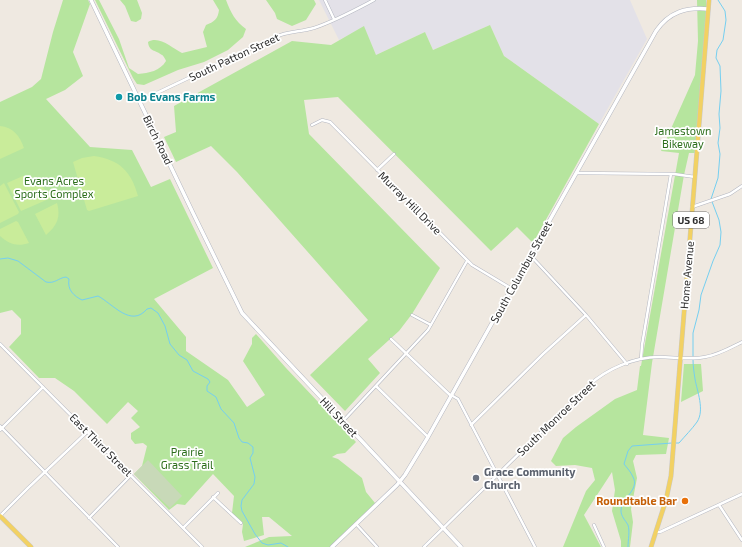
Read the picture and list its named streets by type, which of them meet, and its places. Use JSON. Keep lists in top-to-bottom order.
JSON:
{
  "streets": {
    "main road": ["US 68", "Home Avenue"],
    "street": [
      "South Patton Street",
      "Birch Road",
      "Murray Hill Drive",
      "South Columbus Street",
      "Hill Street",
      "South Monroe Street",
      "East Third Street"
    ]
  },
  "crossings": [
    ["South Patton Street", "Birch Road"],
    ["Birch Road", "Hill Street"],
    ["Murray Hill Drive", "South Columbus Street"],
    ["South Columbus Street", "Home Avenue"],
    ["South Columbus Street", "Hill Street"],
    ["Home Avenue", "South Monroe Street"],
    ["Hill Street", "South Monroe Street"]
  ],
  "parks": ["Jamestown Bikeway", "Evans Acres Sports Complex", "Prairie Grass Trail"],
  "places": ["Bob Evans Farms", "Grace Community Church", "Roundtable Bar"]
}
